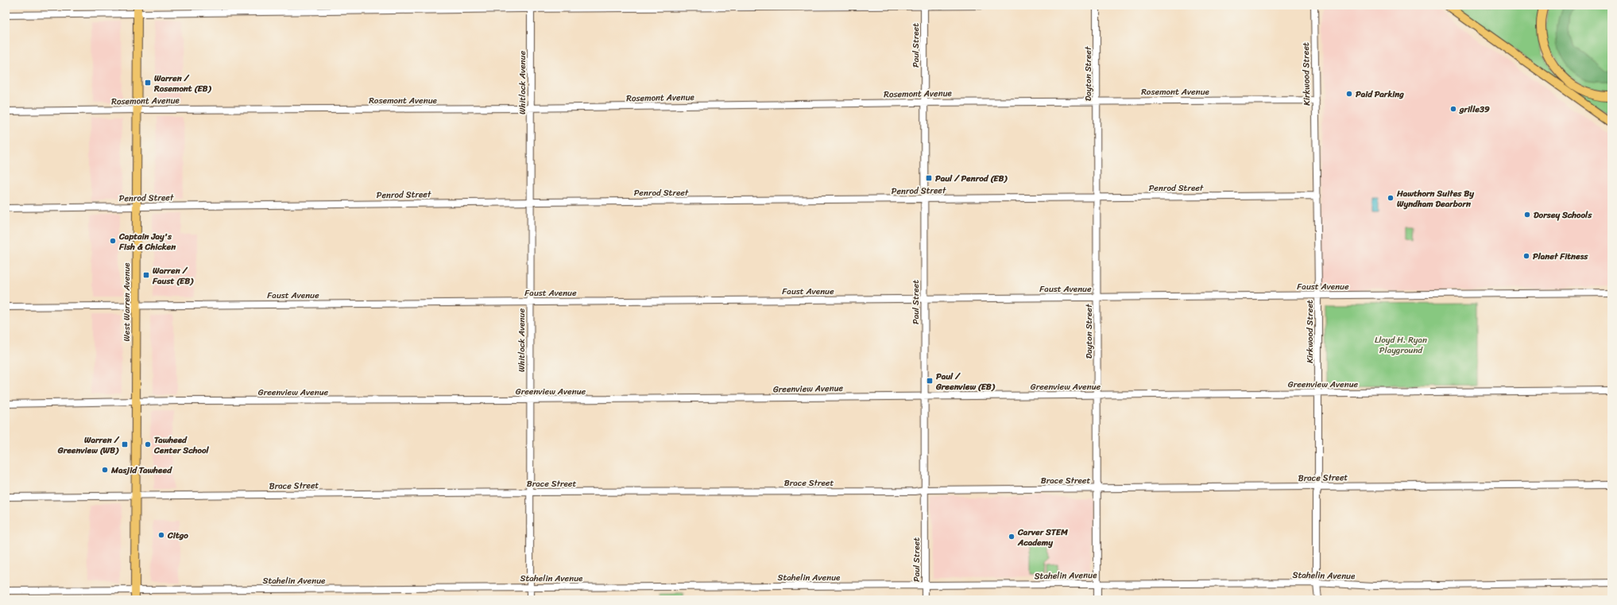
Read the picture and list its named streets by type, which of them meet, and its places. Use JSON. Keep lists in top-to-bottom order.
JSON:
{
  "streets": {
    "main road": ["West Warren Avenue"],
    "street": [
      "Paul Street",
      "Dayton Street",
      "Kirkwood Street",
      "Whitlock Avenue",
      "Rosemont Avenue",
      "Penrod Street",
      "Faust Avenue",
      "Greenview Avenue",
      "Brace Street",
      "Stahelin Avenue"
    ]
  },
  "crossings": [
    ["Paul Street", "Rosemont Avenue"],
    ["Paul Street", "Penrod Street"],
    ["Paul Street", "Faust Avenue"],
    ["Paul Street", "Greenview Avenue"],
    ["Paul Street", "Brace Street"],
    ["Paul Street", "Stahelin Avenue"],
    ["Dayton Street", "Rosemont Avenue"],
    ["Dayton Street", "Penrod Street"],
    ["Dayton Street", "Faust Avenue"],
    ["Dayton Street", "Greenview Avenue"],
    ["Dayton Street", "Brace Street"],
    ["Dayton Street", "Stahelin Avenue"],
    ["Kirkwood Street", "Rosemont Avenue"],
    ["Kirkwood Street", "Penrod Street"],
    ["Kirkwood Street", "Faust Avenue"],
    ["Kirkwood Street", "Greenview Avenue"],
    ["Kirkwood Street", "Brace Street"],
    ["Kirkwood Street", "Stahelin Avenue"],
    ["Whitlock Avenue", "Rosemont Avenue"],
    ["Whitlock Avenue", "Penrod Street"],
    ["Whitlock Avenue", "Faust Avenue"],
    ["Whitlock Avenue", "Greenview Avenue"],
    ["Whitlock Avenue", "Brace Street"],
    ["Whitlock Avenue", "Stahelin Avenue"],
    ["Rosemont Avenue", "West Warren Avenue"],
    ["Penrod Street", "West Warren Avenue"],
    ["Faust Avenue", "West Warren Avenue"],
    ["West Warren Avenue", "Greenview Avenue"],
    ["West Warren Avenue", "Brace Street"],
    ["West Warren Avenue", "Stahelin Avenue"]
  ],
  "parks": ["Lloyd H. Ryan Playground"],
  "places": {
    "transit": [
      "Warren / Rosemont (EB)",
      "Paul / Penrod (EB)",
      "Warren / Faust (EB)",
      "Paul / Greenview (EB)",
      "Warren / Greenview (WB)"
    ],
    "other": [
      "Paid Parking",
      "grille39",
      "Hawthorn Suites By Wyndham Dearborn",
      "Dorsey Schools",
      "Captain Jay's Fish & Chicken",
      "Planet Fitness",
      "Tawheed Center School",
      "Masjid Tawheed",
      "Citgo",
      "Carver STEM Academy"
    ]
  }
}
